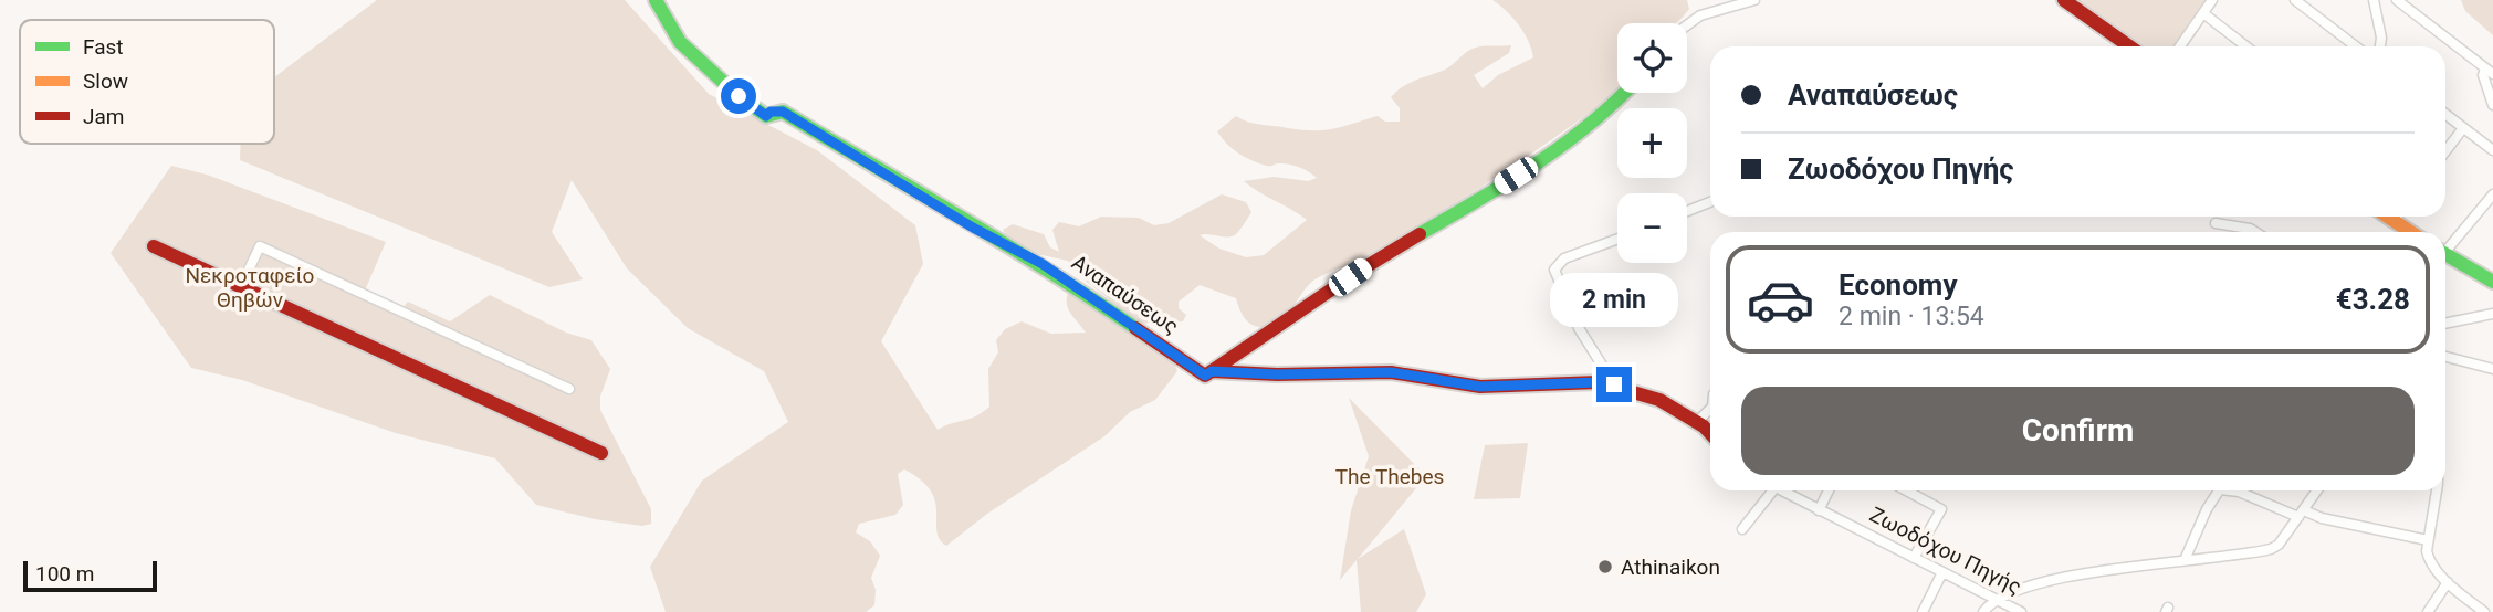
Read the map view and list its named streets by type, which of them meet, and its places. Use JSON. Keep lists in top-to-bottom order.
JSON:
{
  "streets": {
    "street": ["Αναπαύσεως", "Ζωοδόχου Πηγής"]
  },
  "parks": ["Νεκροταφείο Θηβών", "The Thebes"],
  "places": ["Athinaikon"],
  "legend": ["Fast", "Slow", "Jam"],
  "scale_bar": "100 m",
  "page": {
    "map_buttons": ["+", "−"],
    "banner": ["Αναπαύσεως", "Ζωοδόχου Πηγής"],
    "list": [
      {
        "name": "Economy",
        "note": "2 min · 13:54",
        "value": "€3.28"
      }
    ],
    "bubble": "2 min",
    "buttons": "Confirm",
    "scale": "100 m"
  }
}
